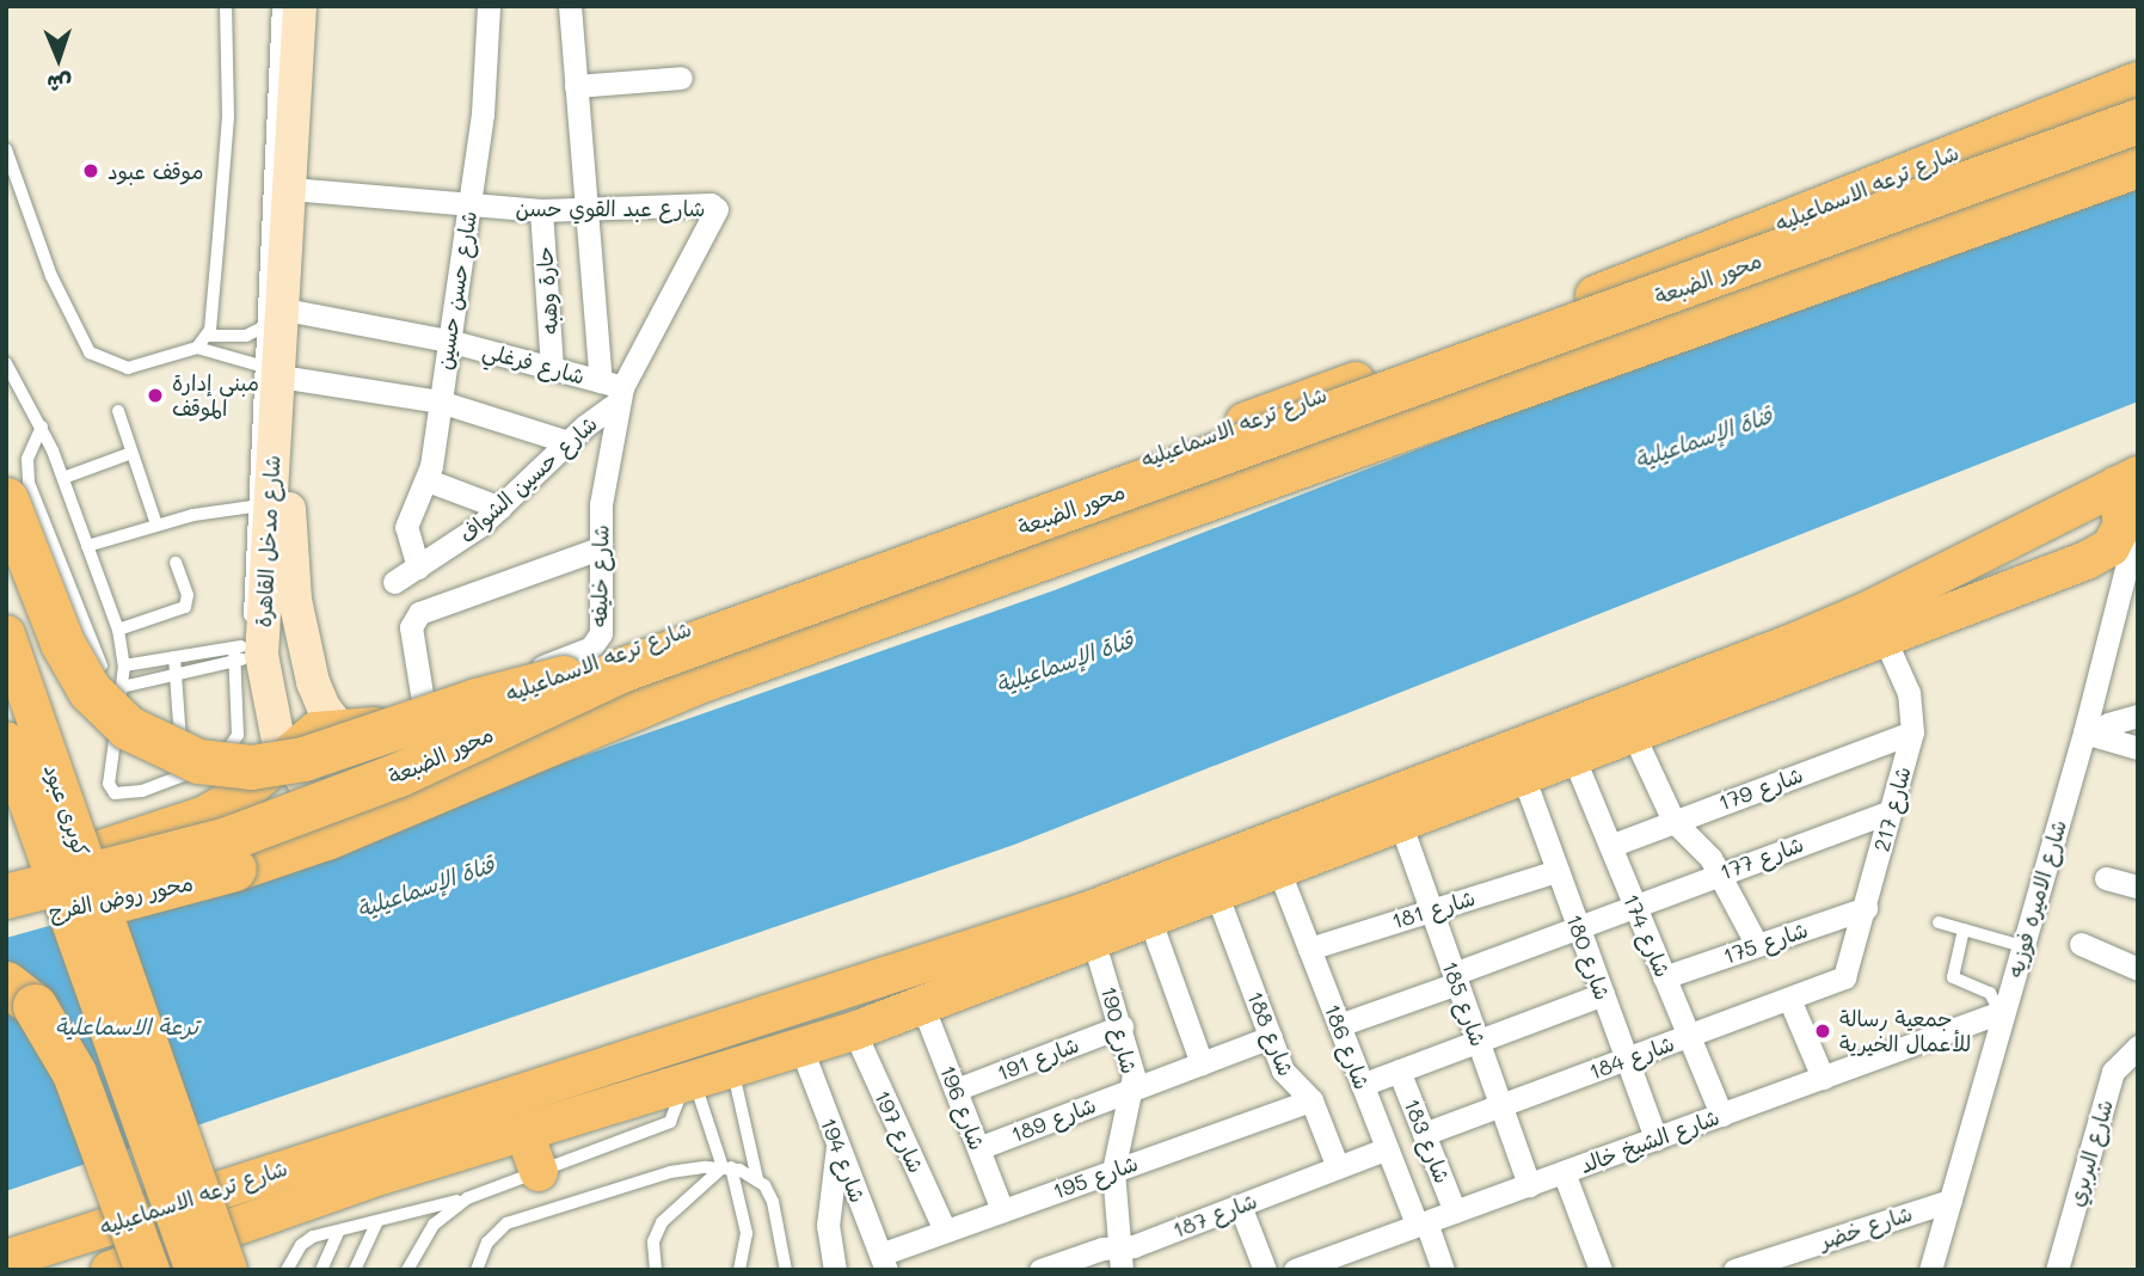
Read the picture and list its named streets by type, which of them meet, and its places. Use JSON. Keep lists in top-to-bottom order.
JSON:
{
  "streets": {
    "highway": ["محور الضبعة", "محور روض الفرج"],
    "main road": ["شارع ترعه الاسماعيليه", "كوبرى عبود"],
    "street": [
      "شارع عبد القوي حسن",
      "شارع حسن حسين",
      "حارة وهبه",
      "شارع فرغلي",
      "شارع حسين الشواف",
      "شارع مدخل القاهرة",
      "شارع خليفه",
      "شارع 179",
      "شارع 217",
      "شارع 177",
      "شارع الاميره فوزيه",
      "شارع 181",
      "شارع 174",
      "شارع 175",
      "شارع 180",
      "شارع 185",
      "شارع 190",
      "شارع 188",
      "شارع 186",
      "شارع 184",
      "شارع 191",
      "شارع 196",
      "شارع 189",
      "شارع 197",
      "شارع 183",
      "شارع الشيخ خالد",
      "شارع البربري",
      "شارع 194",
      "شارع 195",
      "شارع 187",
      "شارع خضر"
    ]
  },
  "crossings": [
    ["شارع ترعه الاسماعيليه", "محور الضبعة"],
    ["شارع ترعه الاسماعيليه", "شارع مدخل القاهرة"],
    ["شارع ترعه الاسماعيليه", "شارع خليفه"],
    ["شارع ترعه الاسماعيليه", "شارع 217"],
    ["شارع ترعه الاسماعيليه", "شارع الاميره فوزيه"],
    ["شارع ترعه الاسماعيليه", "شارع 174"],
    ["شارع ترعه الاسماعيليه", "شارع 180"],
    ["شارع ترعه الاسماعيليه", "شارع 185"],
    ["شارع ترعه الاسماعيليه", "شارع 190"],
    ["شارع ترعه الاسماعيليه", "شارع 188"],
    ["شارع ترعه الاسماعيليه", "شارع 186"],
    ["شارع ترعه الاسماعيليه", "شارع 196"],
    ["شارع ترعه الاسماعيليه", "شارع 197"],
    ["شارع ترعه الاسماعيليه", "شارع 194"],
    ["شارع عبد القوي حسن", "شارع حسن حسين"],
    ["شارع عبد القوي حسن", "حارة وهبه"],
    ["شارع عبد القوي حسن", "شارع فرغلي"],
    ["شارع عبد القوي حسن", "شارع حسين الشواف"],
    ["شارع عبد القوي حسن", "شارع مدخل القاهرة"],
    ["شارع عبد القوي حسن", "شارع خليفه"],
    ["محور الضبعة", "محور روض الفرج"],
    ["شارع حسن حسين", "شارع فرغلي"],
    ["شارع حسن حسين", "شارع حسين الشواف"],
    ["حارة وهبه", "شارع فرغلي"],
    ["شارع فرغلي", "شارع حسين الشواف"],
    ["شارع فرغلي", "شارع مدخل القاهرة"],
    ["شارع فرغلي", "شارع خليفه"],
    ["شارع حسين الشواف", "شارع خليفه"],
    ["شارع مدخل القاهرة", "شارع خليفه"],
    ["شارع 179", "شارع 217"],
    ["شارع 179", "شارع 174"],
    ["شارع 217", "شارع 177"],
    ["شارع 217", "شارع 175"],
    ["شارع 217", "شارع 184"],
    ["شارع 177", "شارع 174"],
    ["شارع 177", "شارع 180"],
    ["شارع 177", "شارع 185"],
    ["شارع 177", "شارع 186"],
    ["شارع الاميره فوزيه", "شارع الشيخ خالد"],
    ["شارع الاميره فوزيه", "شارع خضر"],
    ["شارع 181", "شارع 180"],
    ["شارع 181", "شارع 185"],
    ["شارع 181", "شارع 186"],
    ["شارع 174", "شارع 175"],
    ["شارع 174", "شارع 184"],
    ["شارع 174", "شارع الشيخ خالد"],
    ["شارع 180", "شارع 184"],
    ["شارع 180", "شارع الشيخ خالد"],
    ["شارع 185", "شارع 184"],
    ["شارع 185", "شارع الشيخ خالد"],
    ["شارع 190", "شارع 191"],
    ["شارع 190", "شارع 189"],
    ["شارع 190", "شارع 195"],
    ["شارع 190", "شارع 187"],
    ["شارع 188", "شارع 189"],
    ["شارع 188", "شارع 195"],
    ["شارع 188", "شارع 187"],
    ["شارع 186", "شارع الشيخ خالد"],
    ["شارع 186", "شارع 187"],
    ["شارع 184", "شارع 183"],
    ["شارع 191", "شارع 196"],
    ["شارع 196", "شارع 189"],
    ["شارع 196", "شارع 195"],
    ["شارع 197", "شارع 195"],
    ["شارع 183", "شارع الشيخ خالد"],
    ["شارع 194", "شارع 195"]
  ],
  "water": ["قناة الإسماعيلية", "ترعة الاسماعلية"],
  "places": ["موقف عبود", "مبنى إدارة الموقف", "جمعية رسالة للأعمال الخيرية"],
  "north": "bottom"
}
